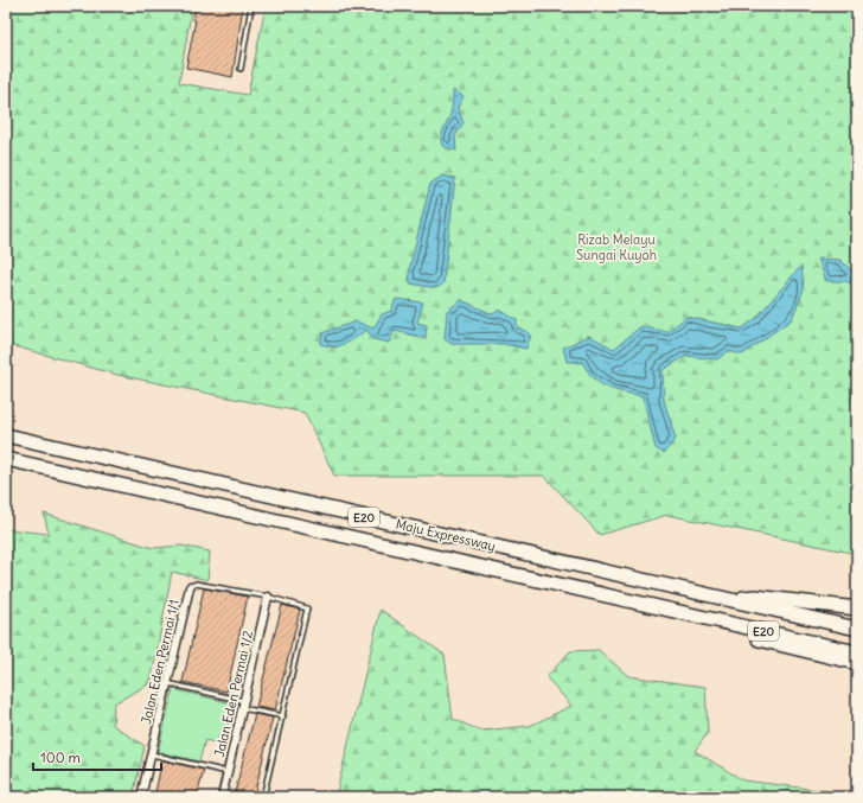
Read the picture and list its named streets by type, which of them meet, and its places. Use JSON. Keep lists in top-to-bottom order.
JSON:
{
  "streets": {
    "highway": ["E20", "Maju Expressway"],
    "street": ["Jalan Eden Permai 1/1", "Jalan Eden Permai 1/2"]
  },
  "parks": ["Rizab Melayu Sungai Kuyoh"],
  "scale_bar": "100 m"
}
